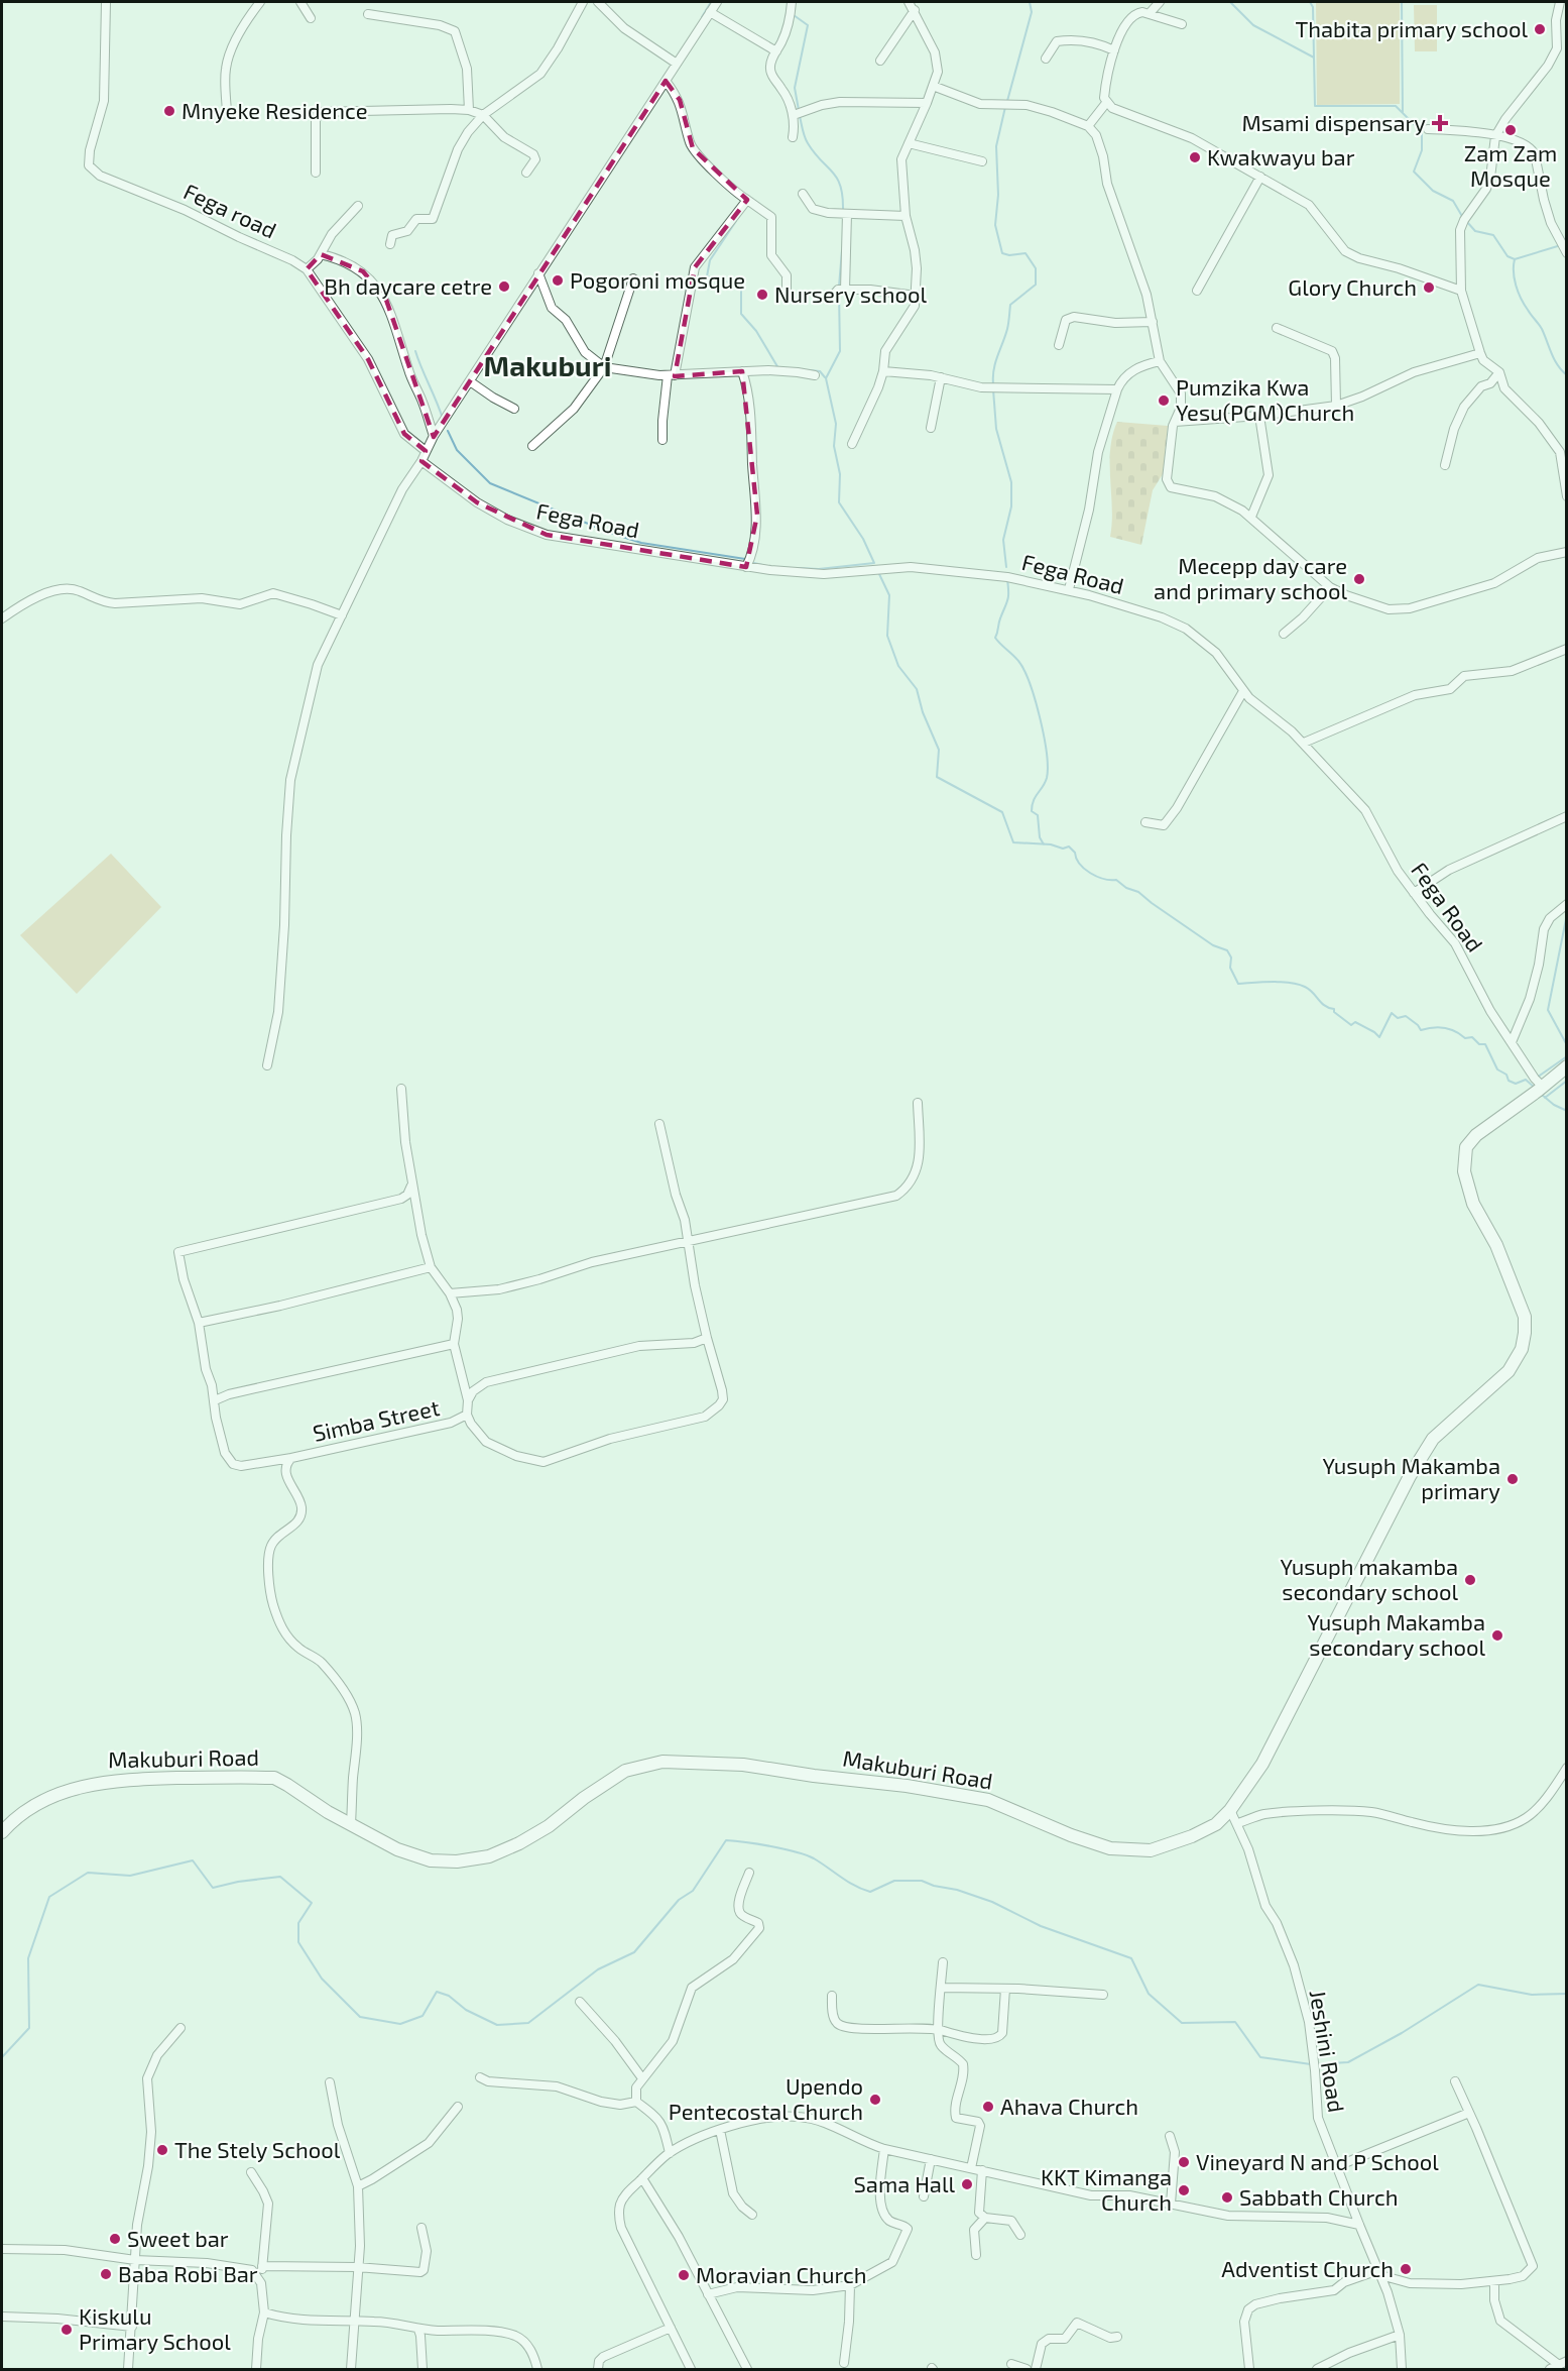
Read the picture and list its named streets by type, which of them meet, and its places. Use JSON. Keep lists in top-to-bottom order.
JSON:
{
  "streets": {
    "street": [
      "Fega road",
      "Fega Road",
      "Simba Street",
      "Makuburi Road",
      "Jeshini Road"
    ]
  },
  "crossings": [
    ["Fega Road", "Makuburi Road"],
    ["Simba Street", "Makuburi Road"],
    ["Makuburi Road", "Jeshini Road"]
  ],
  "districts": ["Makuburi"],
  "places": {
    "other": [
      "Thabita primary school",
      "Mnyeke Residence",
      "Zam Zam Mosque",
      "Kwakwayu bar",
      "Pogoroni mosque",
      "Bh daycare cetre",
      "Glory Church",
      "Nursery school",
      "Pumzika Kwa Yesu(PGM)Church",
      "Mecepp day care and primary school",
      "Yusuph Makamba primary",
      "Yusuph makamba secondary school",
      "Yusuph Makamba secondary school",
      "Upendo Pentecostal Church",
      "Ahava Church",
      "The Stely School",
      "Vineyard N and P School",
      "Sama Hall",
      "KKT Kimanga Church",
      "Sabbath Church",
      "Sweet bar",
      "Adventist Church",
      "Baba Robi Bar",
      "Moravian Church",
      "Kiskulu Primary School"
    ],
    "health": ["Msami dispensary"]
  }
}
